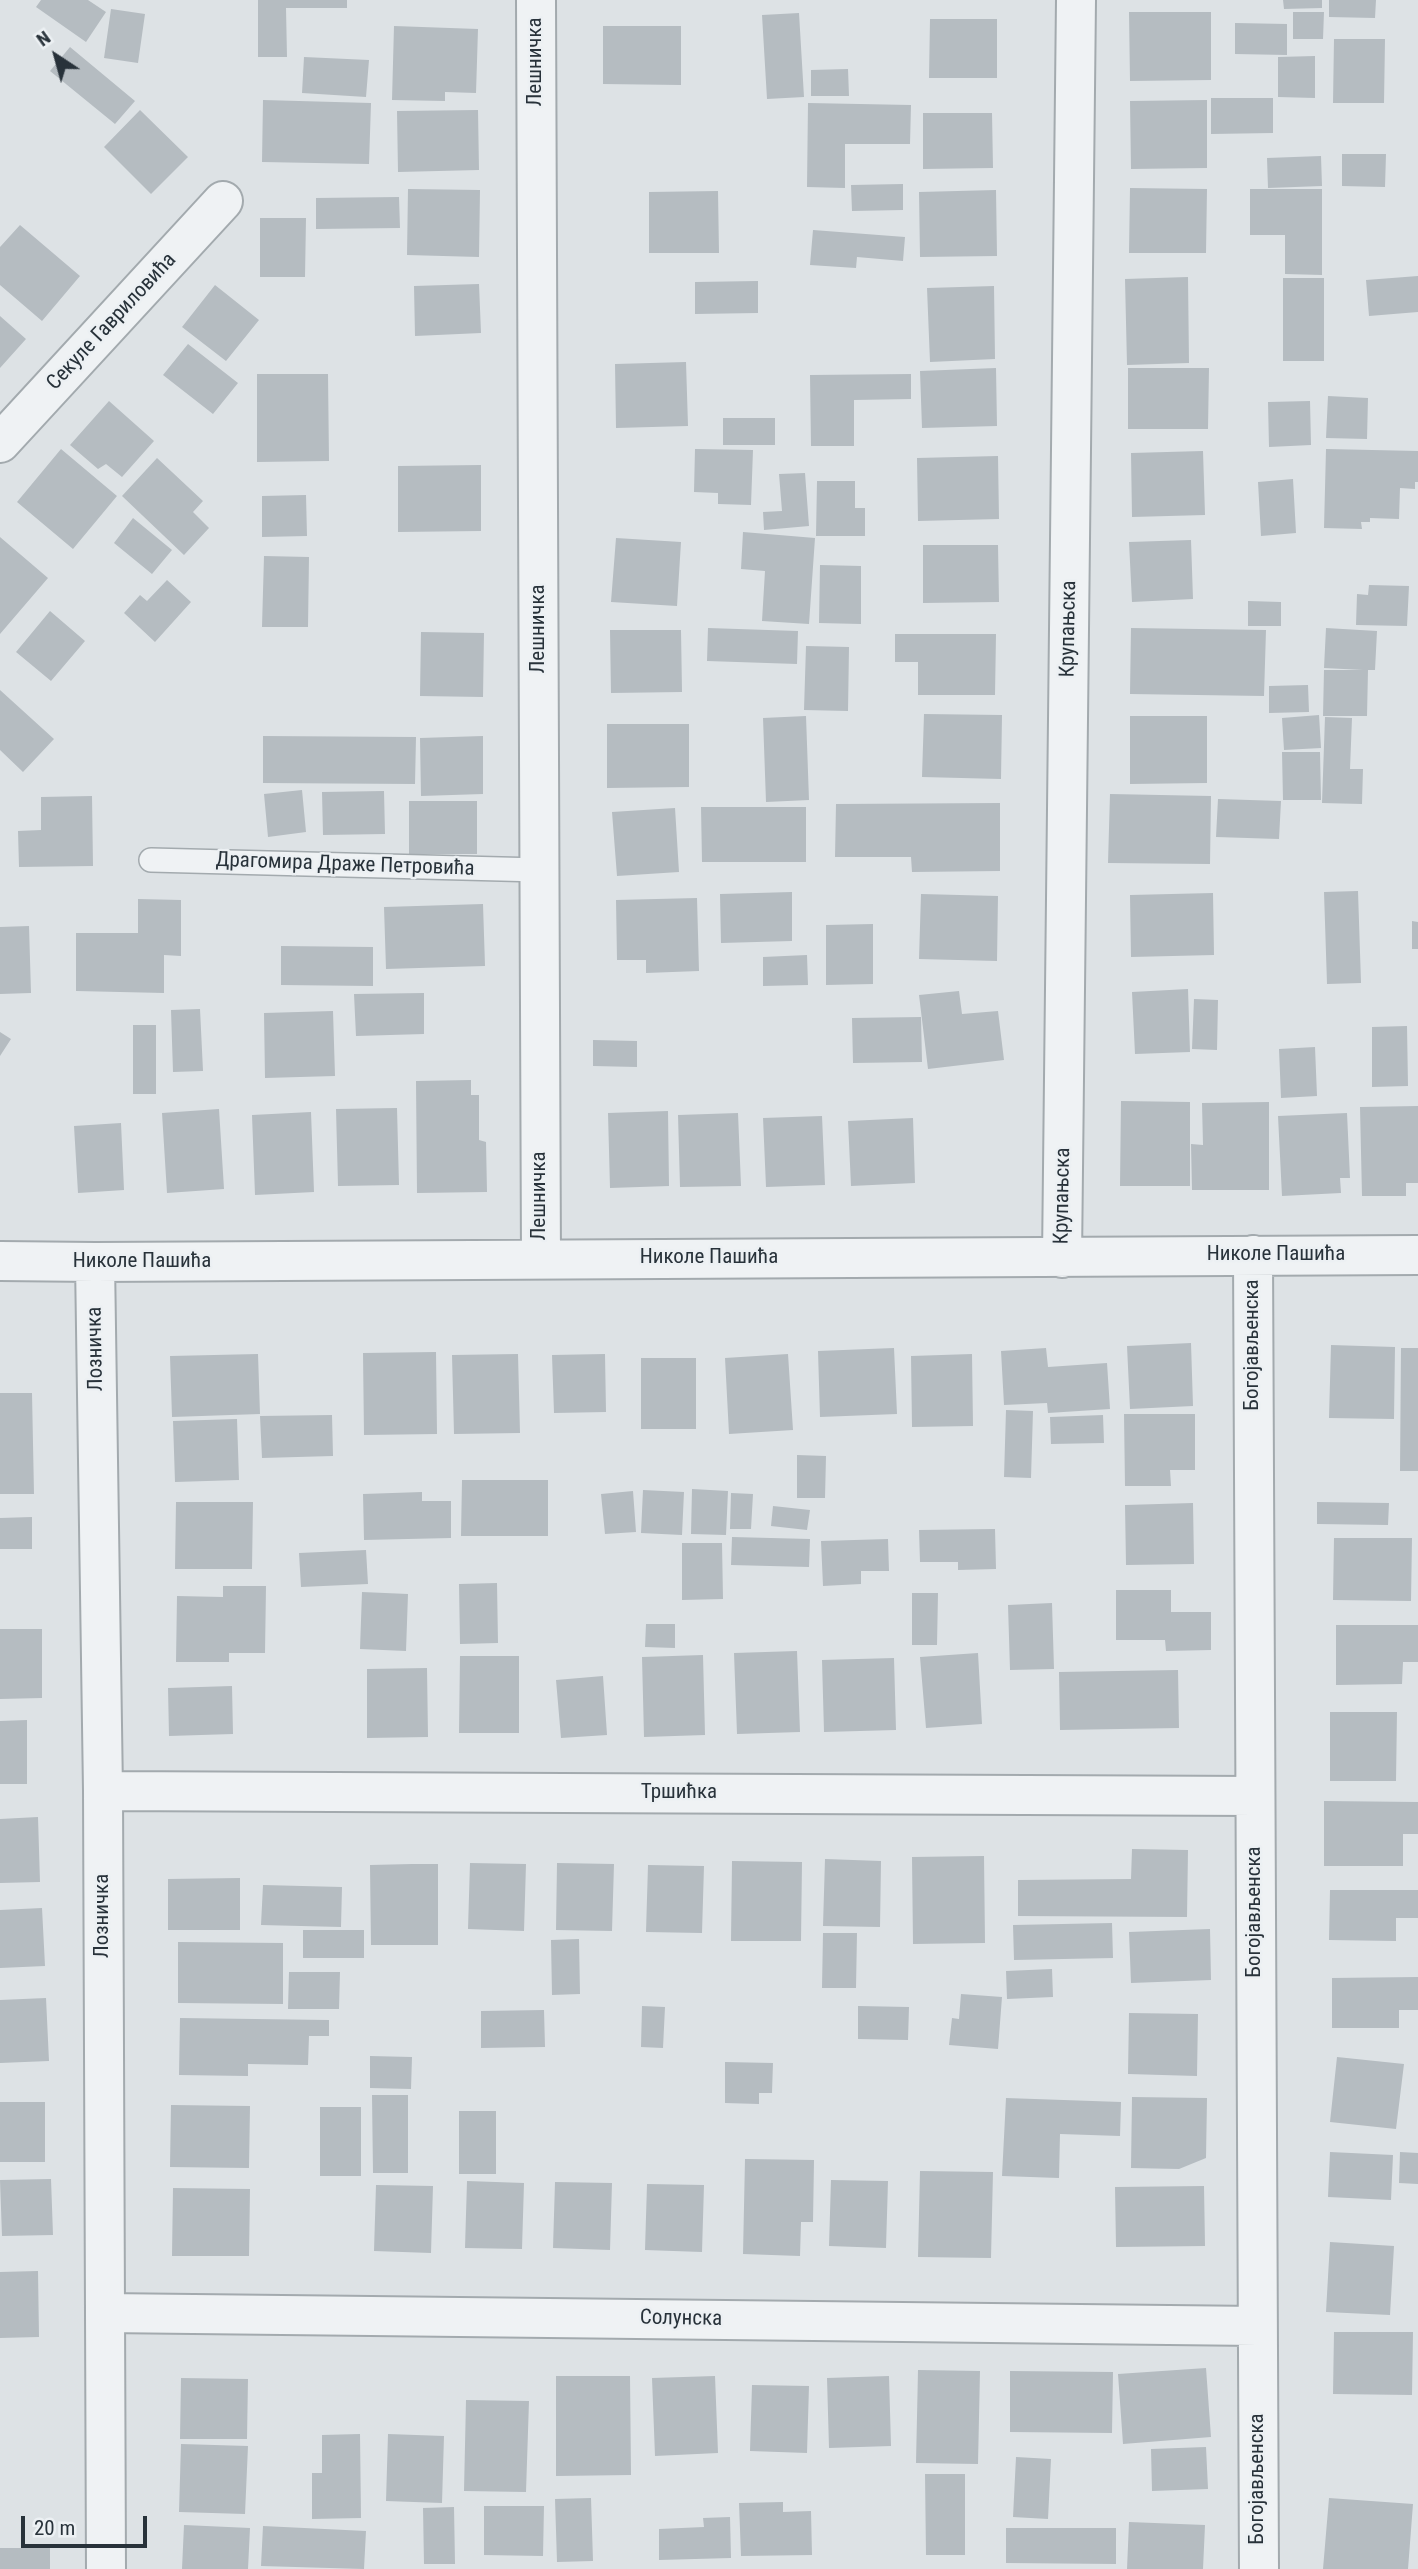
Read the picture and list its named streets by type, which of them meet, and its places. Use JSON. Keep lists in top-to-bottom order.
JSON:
{
  "streets": {
    "street": [
      "Лешничка",
      "Секуле Гавриловића",
      "Крупањска",
      "Николе Пашића",
      "Богојављенска",
      "Лозничка",
      "Тршићка",
      "Солунска"
    ],
    "lane": ["Драгомира Драже Петровића"]
  },
  "crossings": [
    ["Лешничка", "Драгомира Драже Петровића"],
    ["Лешничка", "Николе Пашића"],
    ["Крупањска", "Николе Пашића"],
    ["Николе Пашића", "Богојављенска"],
    ["Николе Пашића", "Лозничка"],
    ["Богојављенска", "Тршићка"],
    ["Богојављенска", "Солунска"],
    ["Лозничка", "Тршићка"],
    ["Лозничка", "Солунска"]
  ],
  "scale_bar": "20 m",
  "north": "top left"
}
